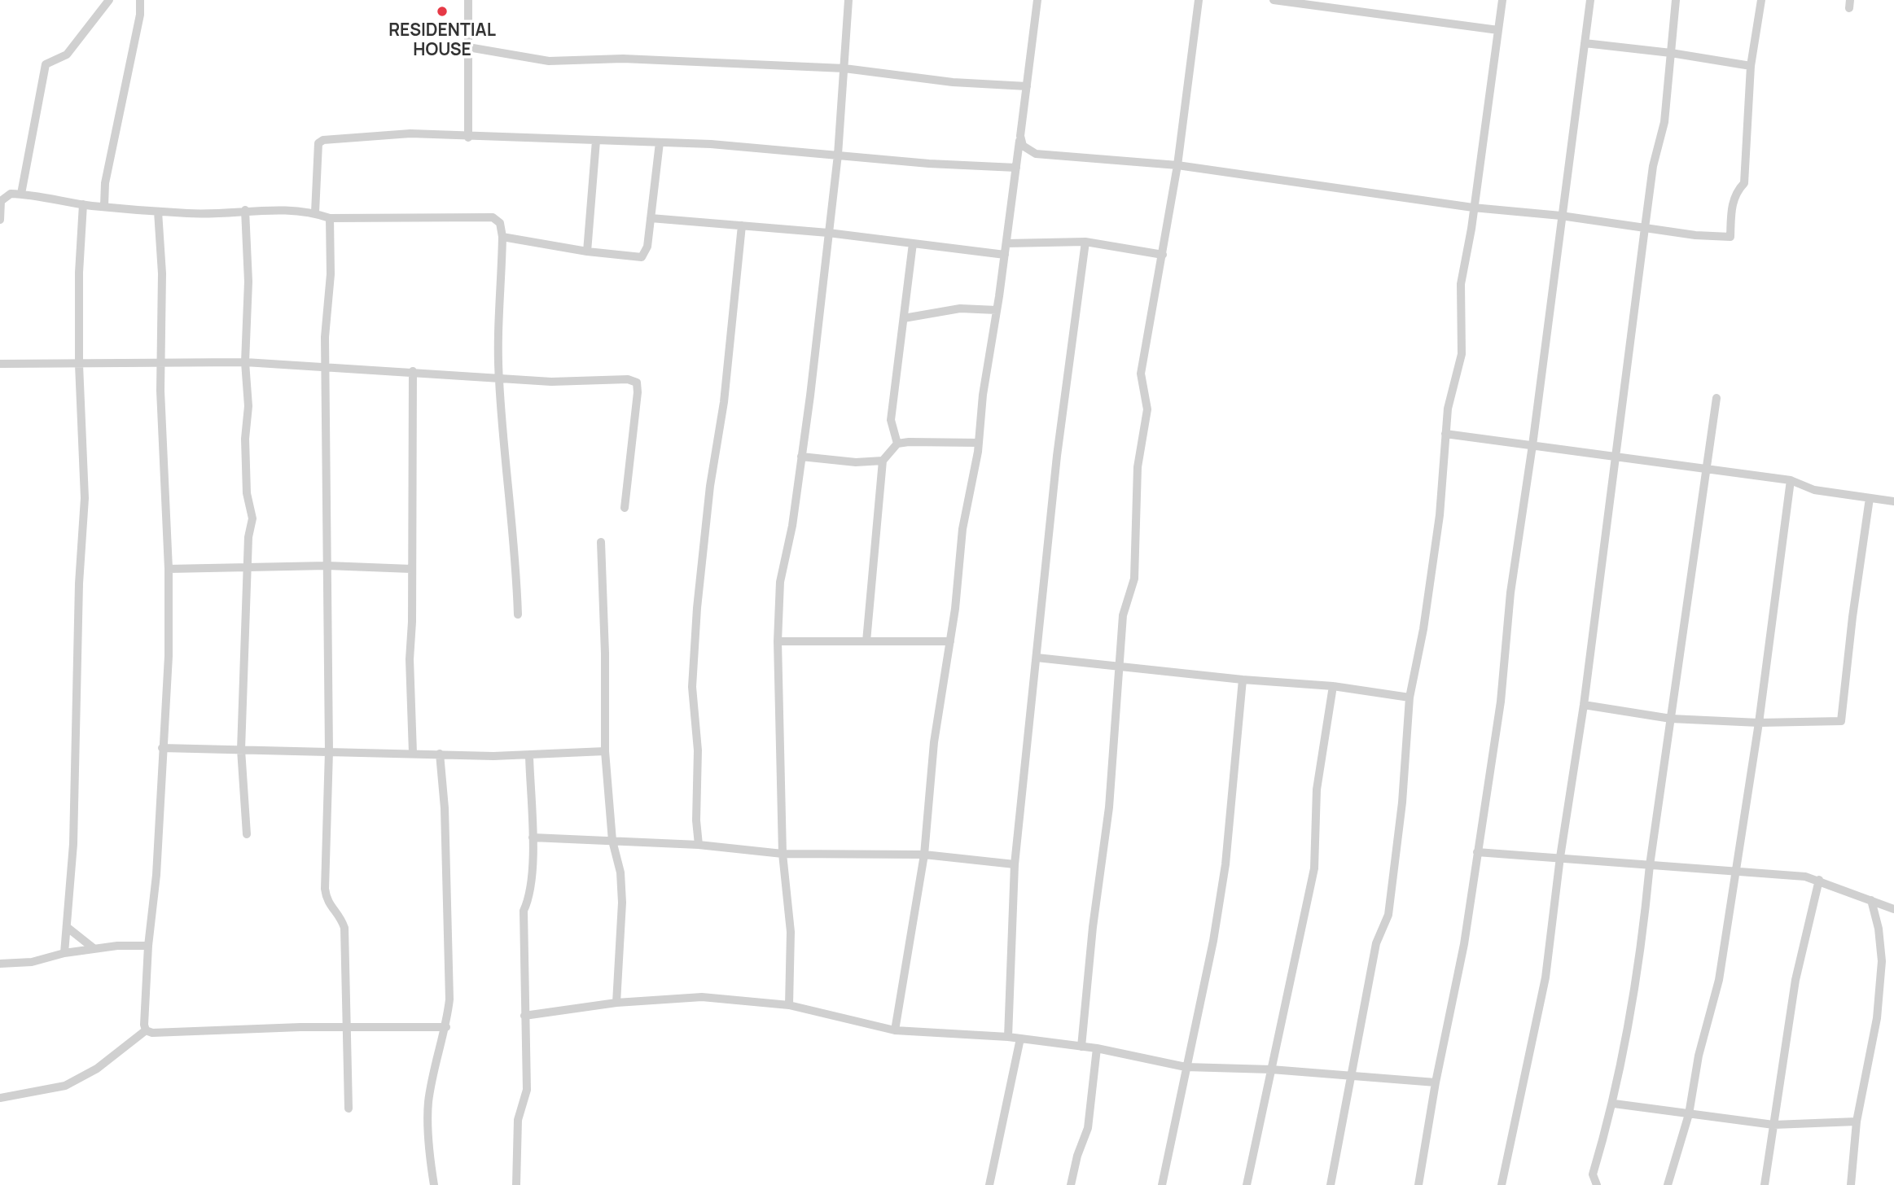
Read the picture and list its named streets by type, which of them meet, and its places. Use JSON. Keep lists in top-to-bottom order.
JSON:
{
  "places": ["RESIDENTIAL HOUSE"]
}
